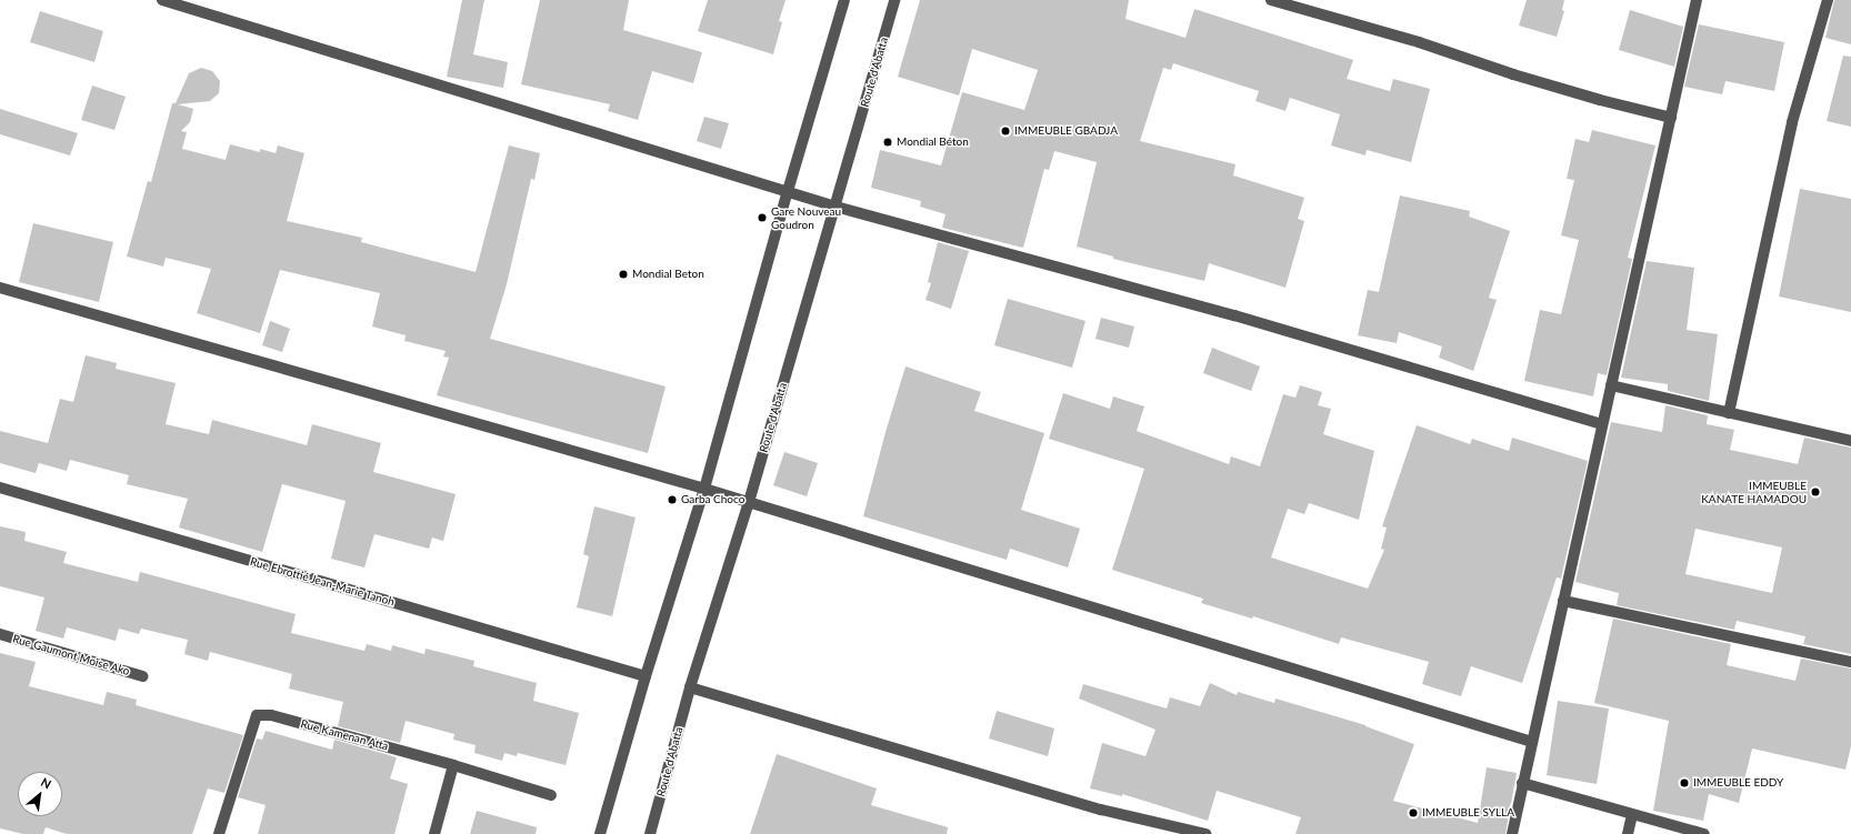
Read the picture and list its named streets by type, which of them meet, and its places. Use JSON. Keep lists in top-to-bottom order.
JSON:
{
  "streets": {
    "street": [
      "Route d'Abatta",
      "Rue Ebrottié Jean-Marie Tanoh",
      "Rue Gaumont Moïse Ako",
      "Rue Kamenan Atta"
    ]
  },
  "places": [
    "IMMEUBLE GBADJA",
    "Mondial Béton",
    "Gare Nouveau Goudron",
    "Mondial Beton",
    "IMMEUBLE KANATE HAMADOU",
    "Garba Choco",
    "IMMEUBLE EDDY",
    "IMMEUBLE SYLLA"
  ],
  "north": "top right"
}
